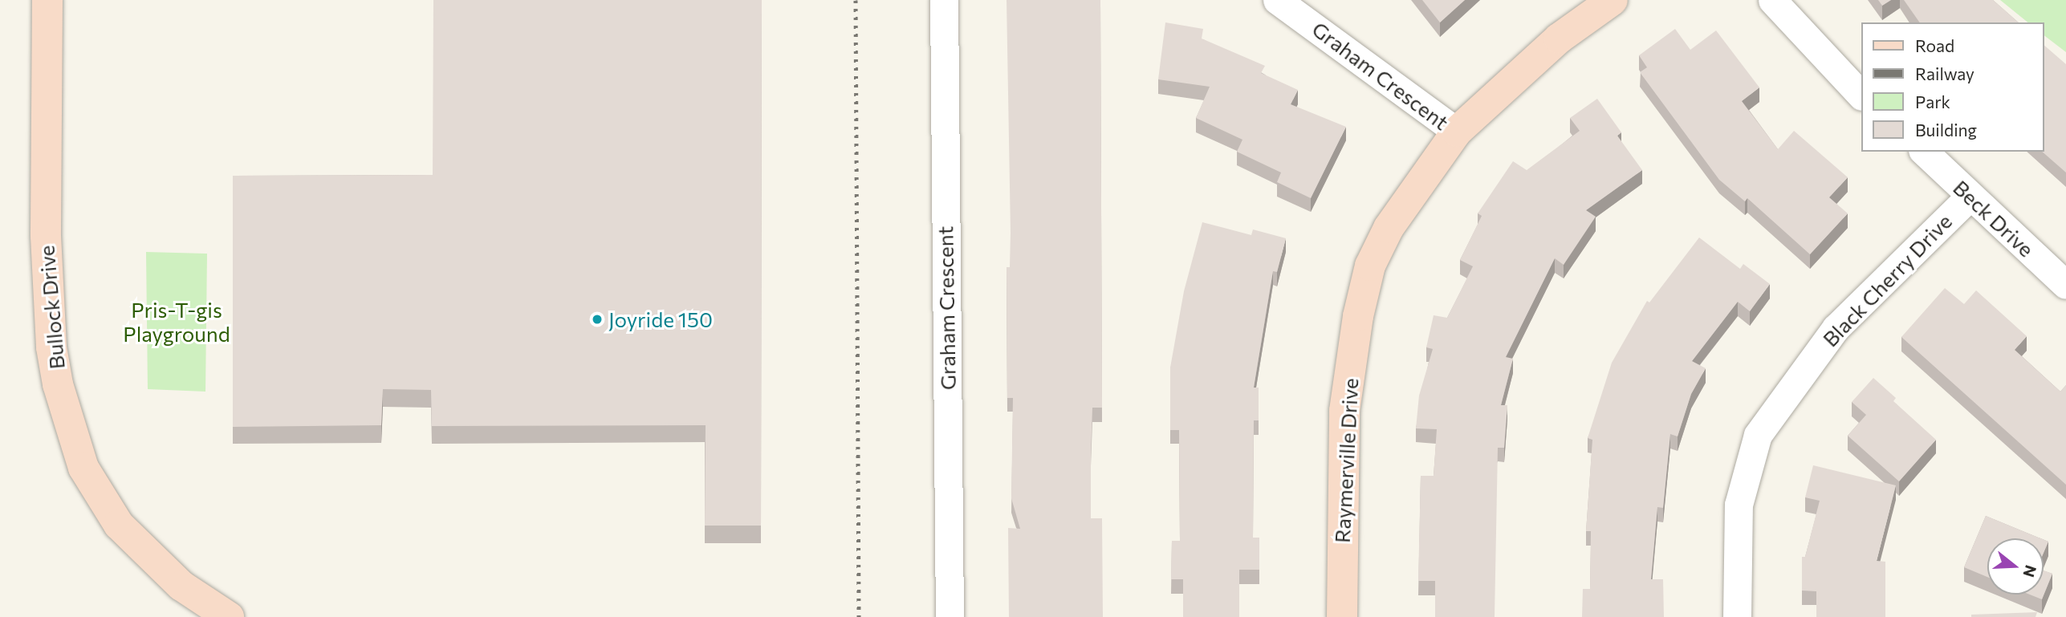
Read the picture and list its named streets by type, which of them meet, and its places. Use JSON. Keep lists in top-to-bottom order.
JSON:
{
  "streets": {
    "street": [
      "Graham Crescent",
      "Beck Drive",
      "Black Cherry Drive",
      "Bullock Drive",
      "Raymerville Drive"
    ]
  },
  "crossings": [
    ["Graham Crescent", "Raymerville Drive"],
    ["Beck Drive", "Black Cherry Drive"]
  ],
  "parks": ["Pris-T-gis Playground"],
  "places": ["Joyride 150"],
  "legend": [
    "Road",
    "Railway",
    "Park",
    "Building"
  ],
  "north": "right"
}
